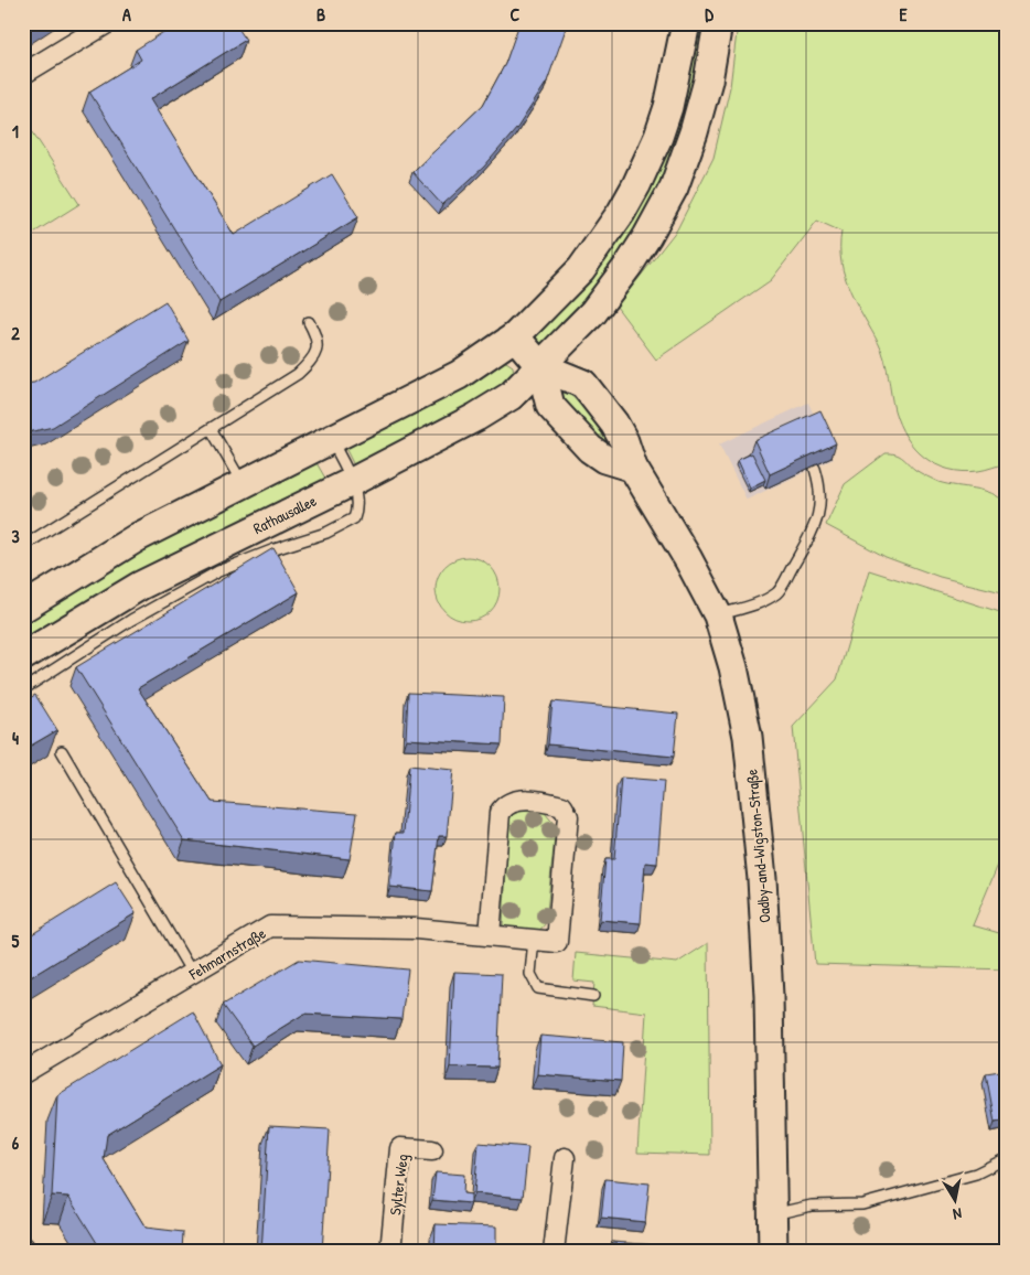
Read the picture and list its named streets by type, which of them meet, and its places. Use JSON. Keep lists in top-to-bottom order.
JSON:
{
  "streets": {
    "main road": ["Rathausallee", "Oadby-and-Wigston-Straße"],
    "street": ["Fehmarnstraße", "Sylter Weg"]
  },
  "crossings": [
    ["Rathausallee", "Oadby-and-Wigston-Straße"]
  ],
  "north": "bottom",
  "grid": {
    "columns": [
      "A",
      "B",
      "C",
      "D",
      "E"
    ],
    "rows": [
      "1",
      "2",
      "3",
      "4",
      "5",
      "6"
    ]
  }
}
